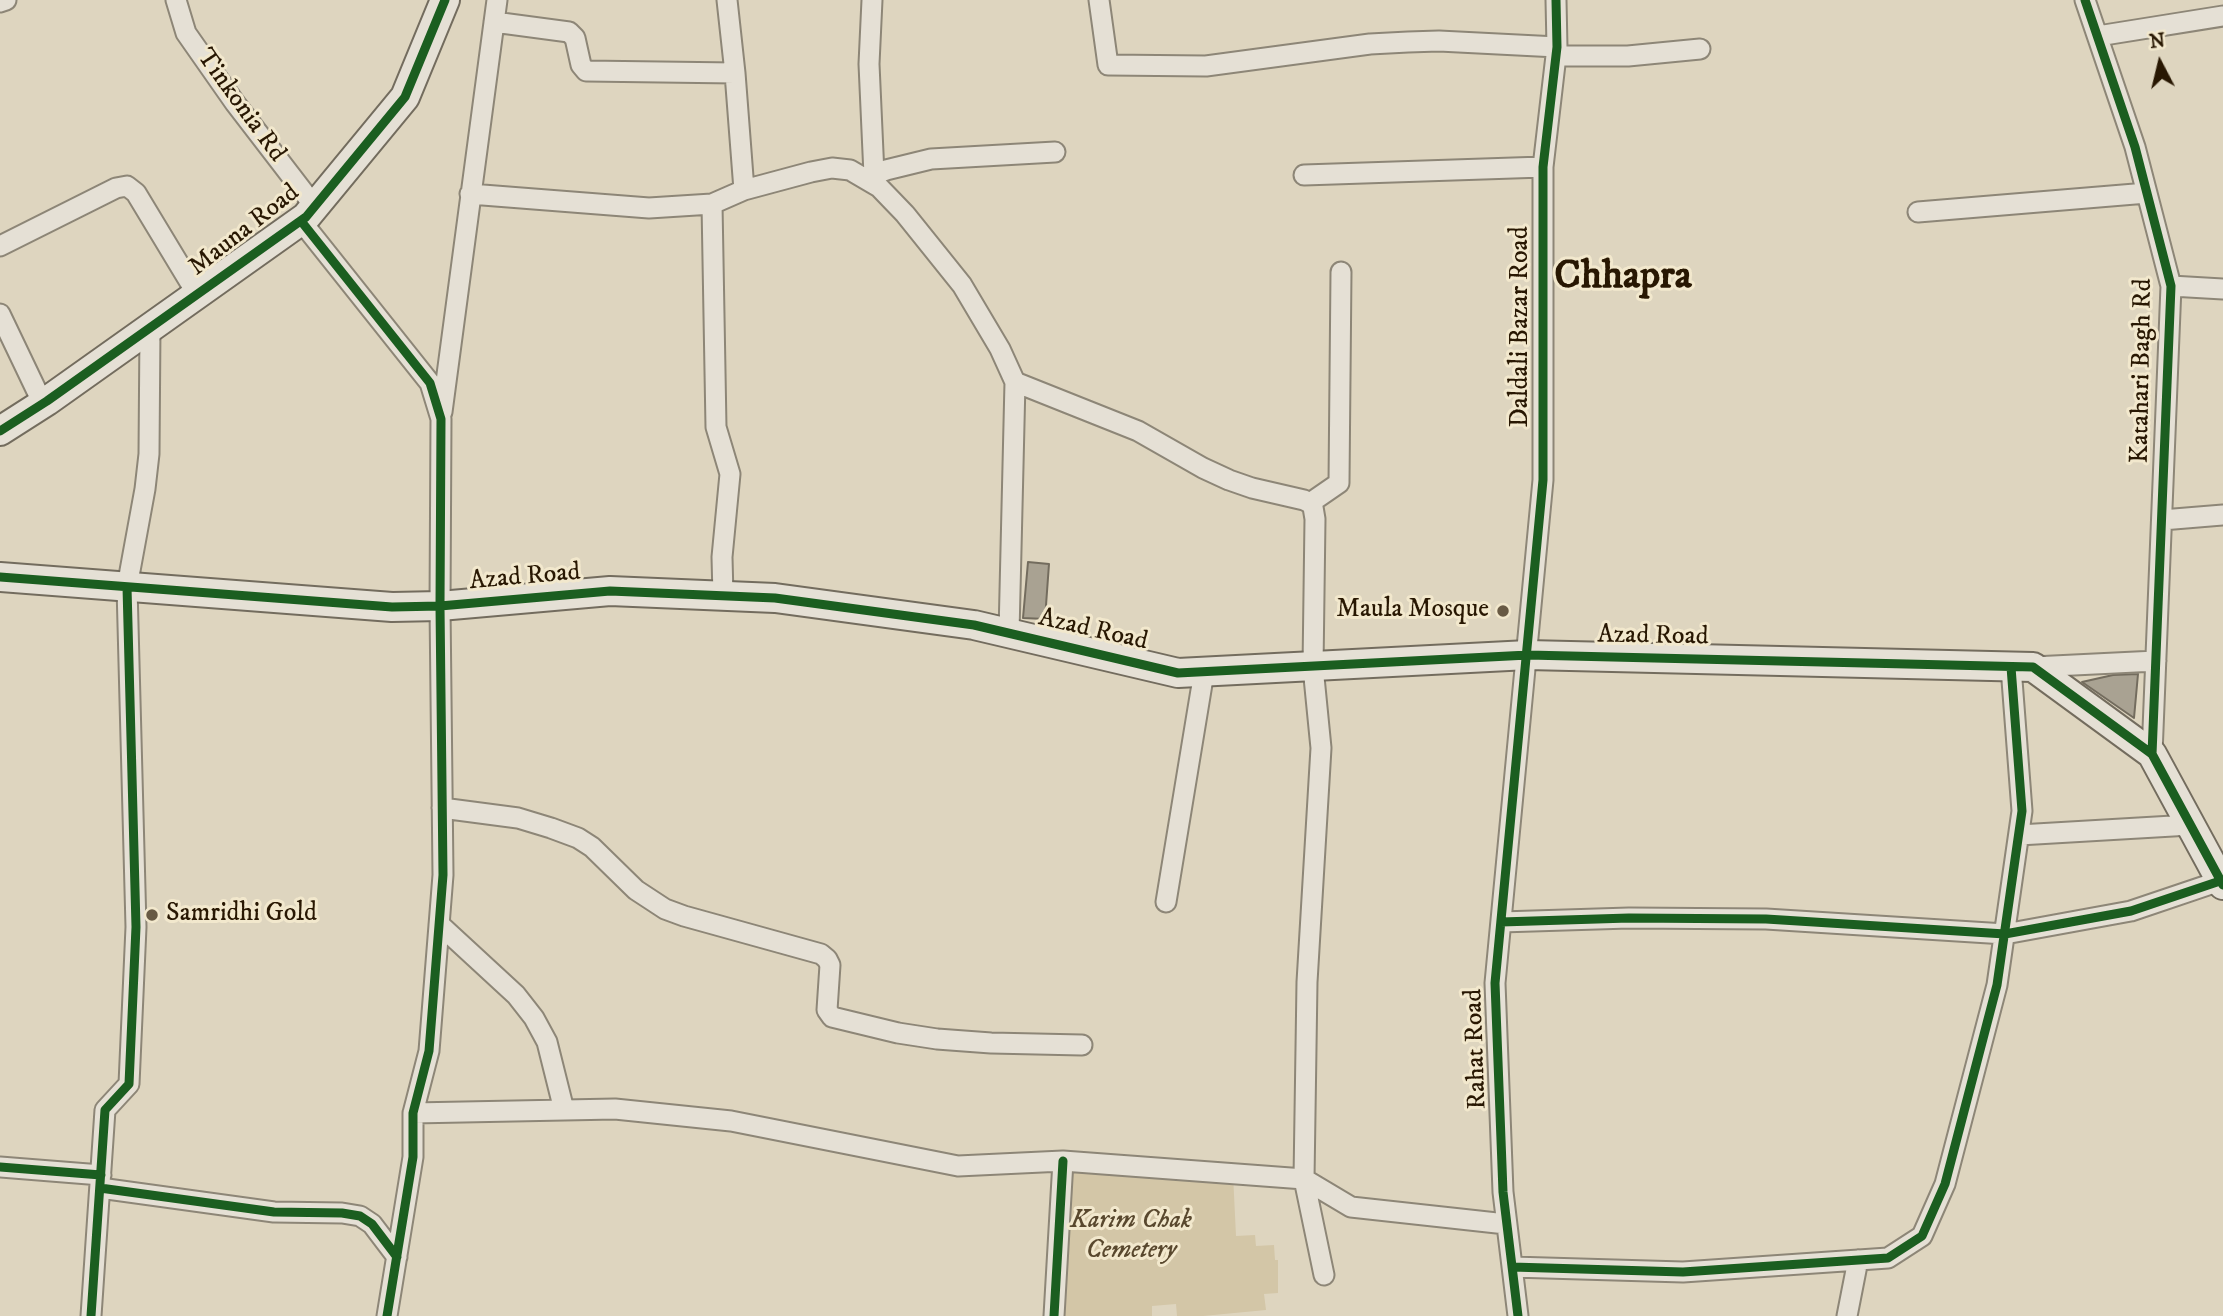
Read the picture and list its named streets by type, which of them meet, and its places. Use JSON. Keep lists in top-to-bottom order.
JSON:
{
  "streets": {
    "street": [
      "Tinkonia Rd",
      "Mauna Road",
      "Daldali Bazar Road",
      "Katahari Bagh Rd",
      "Azad Road",
      "Rahat Road"
    ]
  },
  "crossings": [
    ["Tinkonia Rd", "Mauna Road"],
    ["Daldali Bazar Road", "Azad Road"],
    ["Daldali Bazar Road", "Rahat Road"],
    ["Azad Road", "Rahat Road"]
  ],
  "districts": ["Chhapra"],
  "parks": ["Karim Chak Cemetery"],
  "places": ["Maula Mosque", "Samridhi Gold"],
  "north": "top"
}
